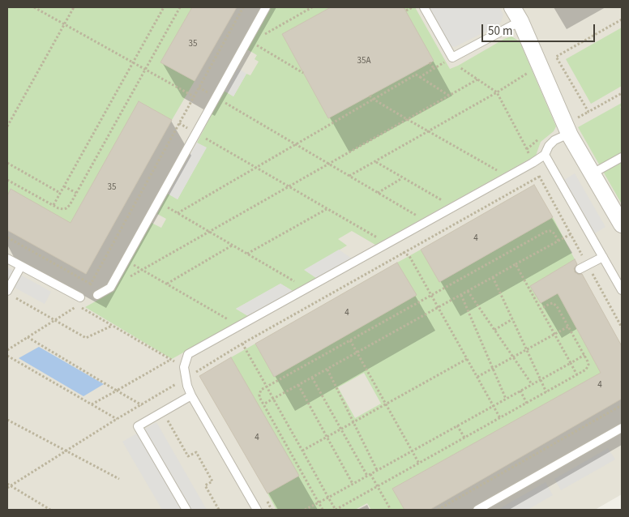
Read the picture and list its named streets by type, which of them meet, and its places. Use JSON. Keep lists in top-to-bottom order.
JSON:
{
  "house_numbers": [
    "35",
    "35А",
    "35",
    "4",
    "4",
    "4",
    "4"
  ],
  "scale_bar": "50 m"
}
